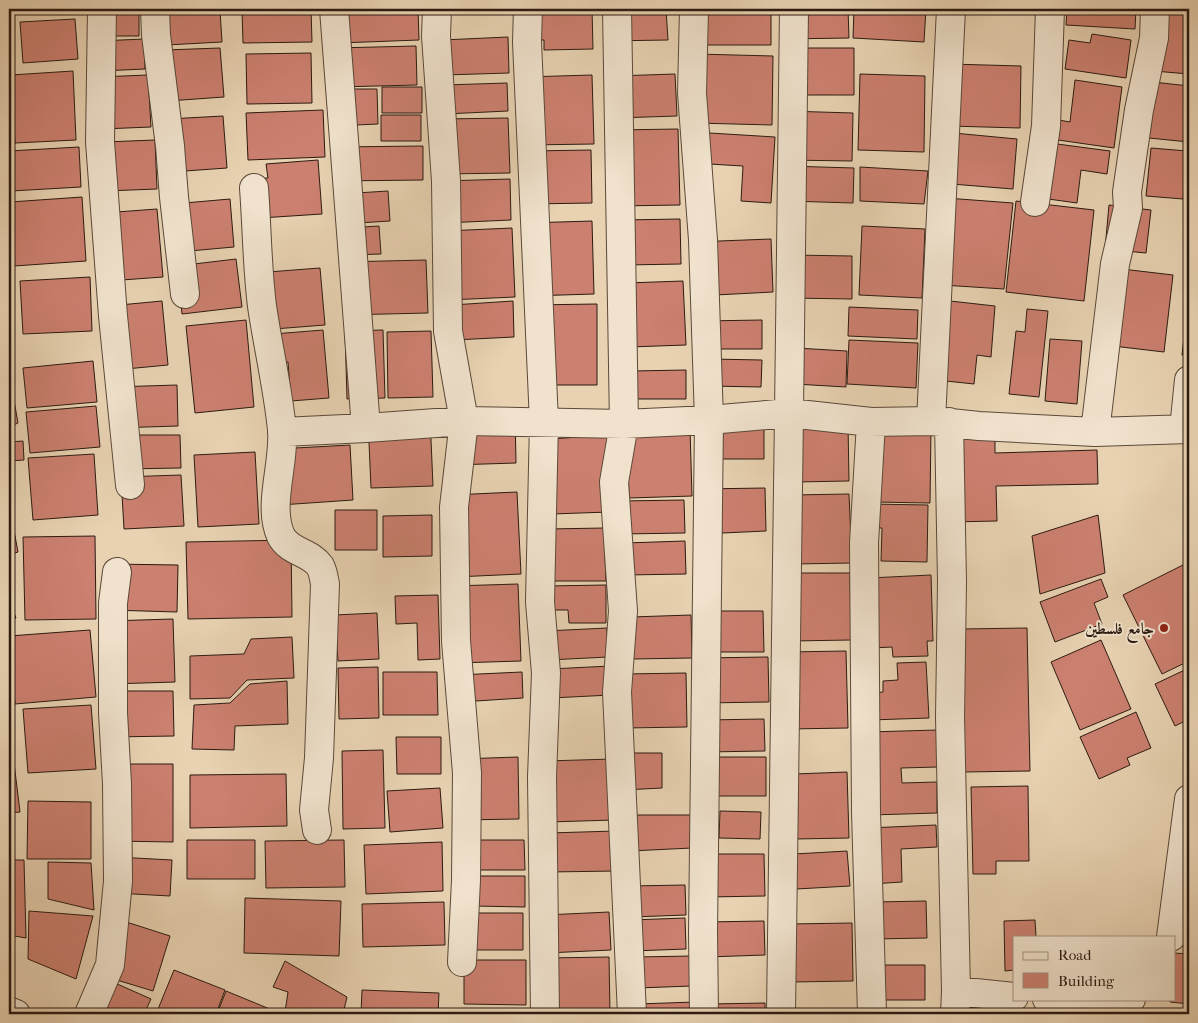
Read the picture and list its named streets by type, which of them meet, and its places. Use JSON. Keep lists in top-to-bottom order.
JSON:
{
  "places": ["جامع فلسطين"],
  "legend": ["Road", "Building"]
}
